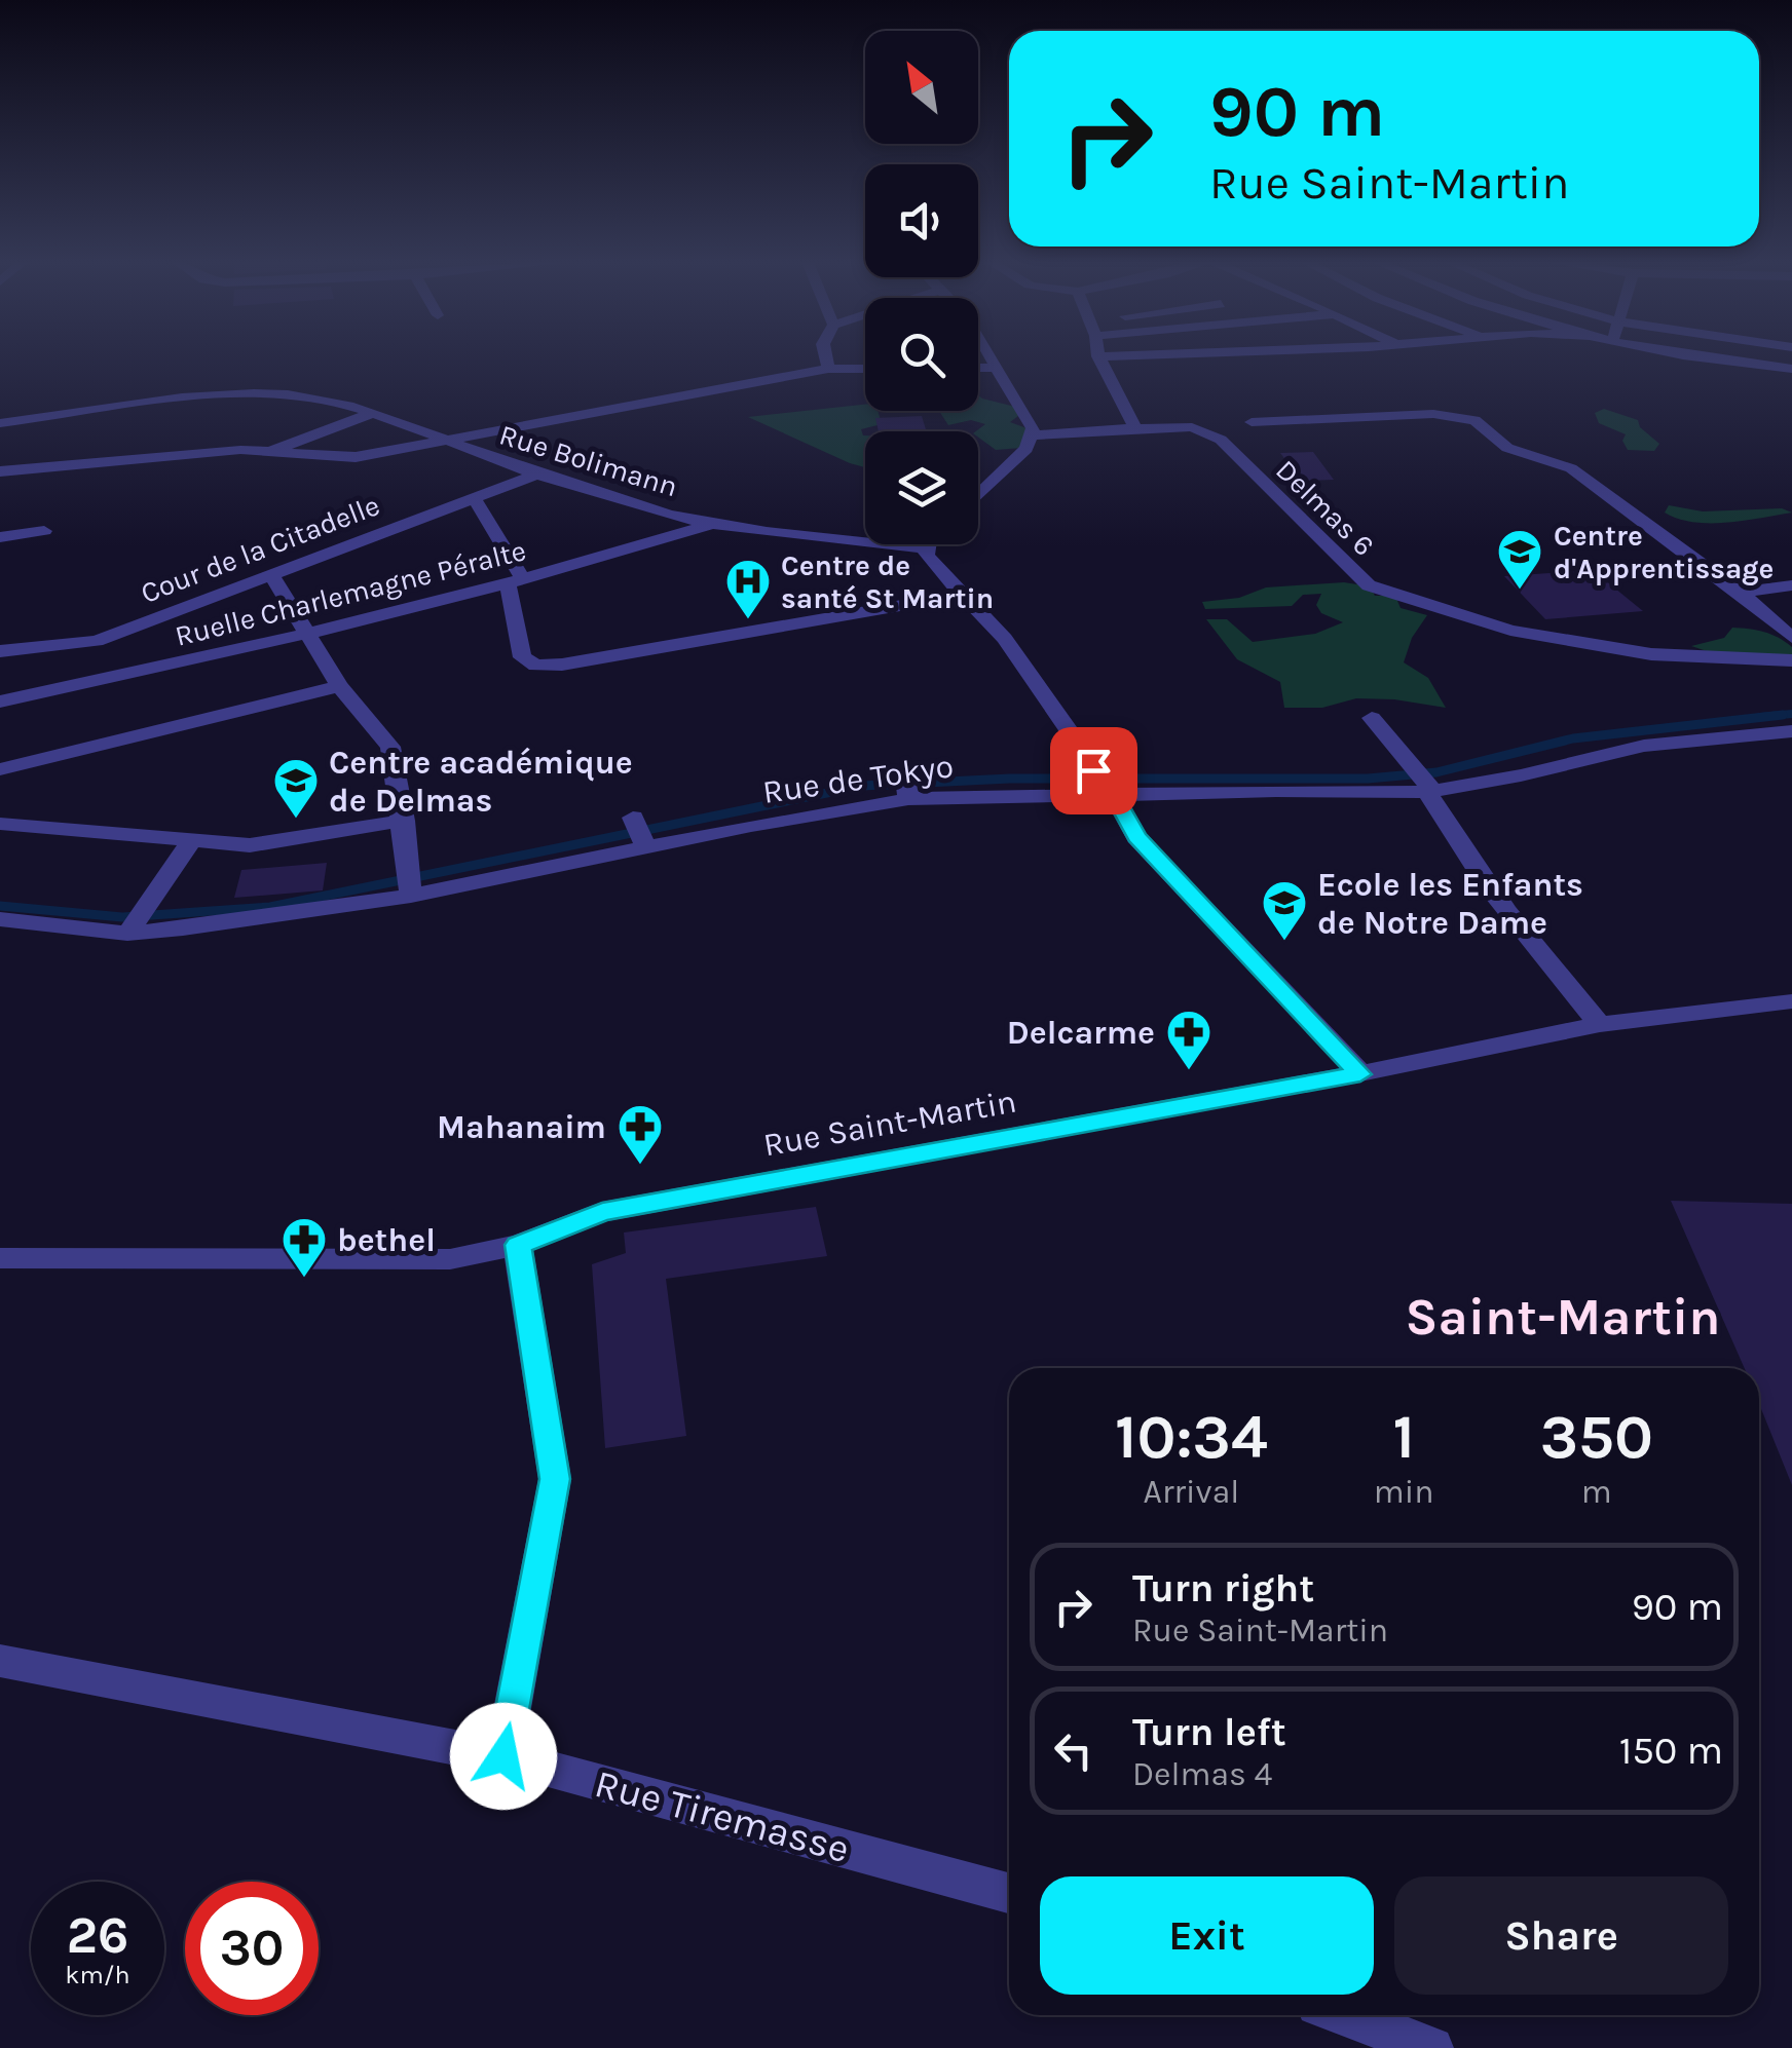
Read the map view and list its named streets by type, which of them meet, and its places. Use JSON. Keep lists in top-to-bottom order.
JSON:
{
  "streets": {
    "street": [
      "Rue Bolimann",
      "Delmas 6",
      "Cour de la Citadelle",
      "Ruelle Charlemagne Péralte",
      "Rue de Tokyo",
      "Rue Saint-Martin",
      "Rue Tiremasse"
    ]
  },
  "crossings": [
    ["Rue Bolimann", "Cour de la Citadelle"],
    ["Rue Bolimann", "Ruelle Charlemagne Péralte"]
  ],
  "districts": ["Saint-Martin"],
  "places": {
    "school or university": ["Centre d'Apprentissage", "Centre académique de Delmas", "Ecole les Enfants de Notre Dame"],
    "hospital": ["Centre de santé St Martin"],
    "pharmacy": ["Delcarme", "Mahanaim", "bethel"]
  },
  "north": "top left",
  "page": {
    "turn": ["90 m", "Rue Saint-Martin"],
    "eta": [
      "10:34",
      "Arrival",
      "1",
      "min",
      "350",
      "m"
    ],
    "list": [
      {
        "name": "Turn right",
        "note": "Rue Saint-Martin",
        "value": "90 m"
      },
      {
        "name": "Turn left",
        "note": "Delmas 4",
        "value": "150 m"
      }
    ],
    "buttons": ["Exit", "Share"],
    "speed": "26 km/h",
    "limit": "30"
  }
}
